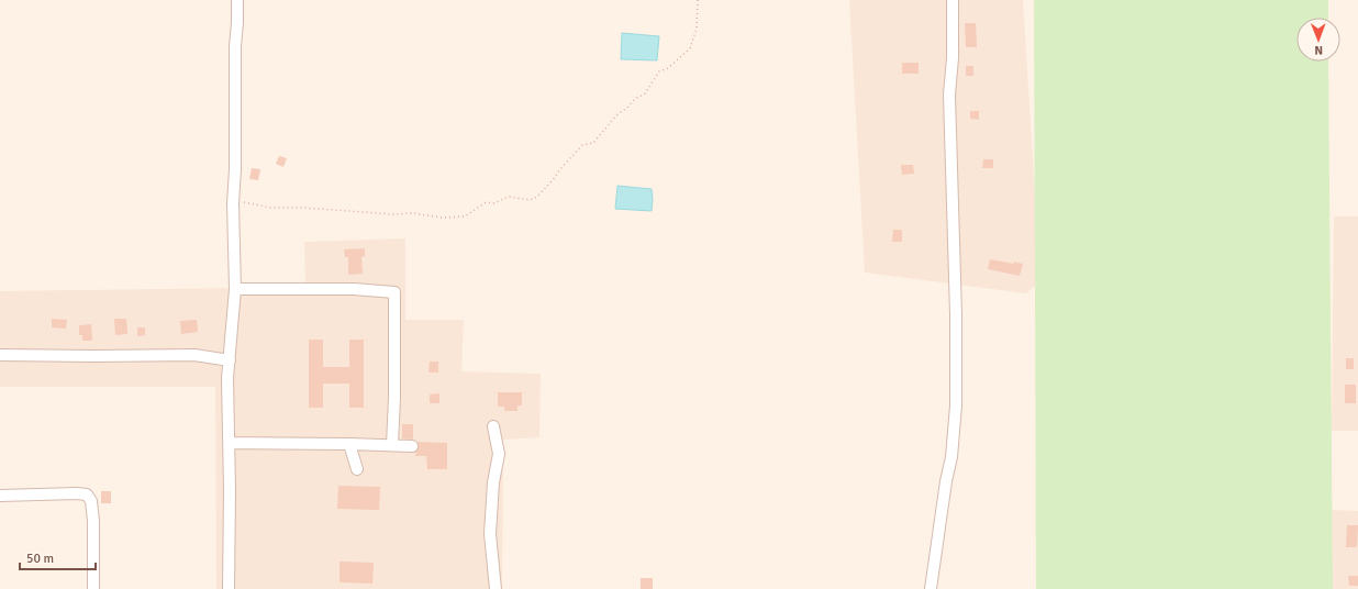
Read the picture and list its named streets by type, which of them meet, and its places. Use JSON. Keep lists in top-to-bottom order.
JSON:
{
  "scale_bar": "50 m",
  "north": "bottom"
}
